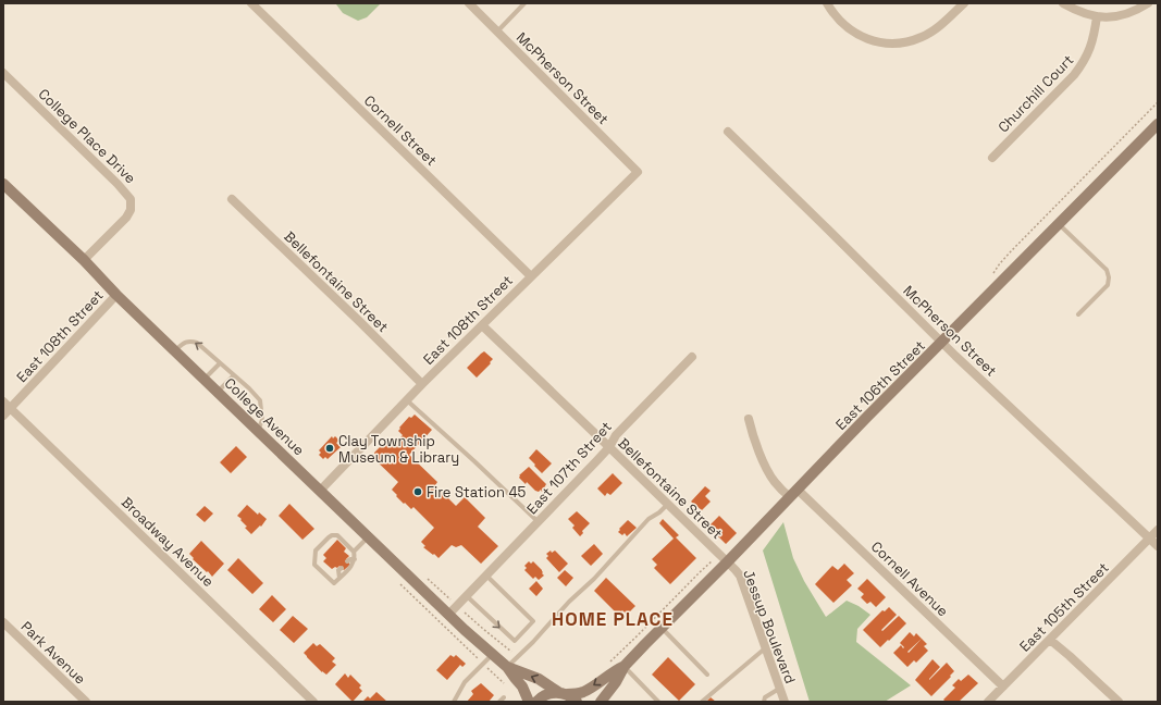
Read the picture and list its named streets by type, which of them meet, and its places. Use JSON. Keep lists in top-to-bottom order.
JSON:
{
  "streets": {
    "street": [
      "McPherson Street",
      "Churchill Court",
      "Cornell Street",
      "College Place Drive",
      "Bellefontaine Street",
      "East 108th Street",
      "East 106th Street",
      "College Avenue",
      "East 107th Street",
      "Broadway Avenue",
      "Cornell Avenue",
      "East 105th Street",
      "Jessup Boulevard",
      "Park Avenue"
    ]
  },
  "crossings": [
    ["McPherson Street", "East 108th Street"],
    ["McPherson Street", "East 106th Street"],
    ["McPherson Street", "East 105th Street"],
    ["Cornell Street", "East 108th Street"],
    ["College Place Drive", "College Avenue"],
    ["Bellefontaine Street", "East 108th Street"],
    ["Bellefontaine Street", "East 106th Street"],
    ["Bellefontaine Street", "East 107th Street"],
    ["Bellefontaine Street", "Jessup Boulevard"],
    ["East 108th Street", "College Avenue"],
    ["East 108th Street", "Broadway Avenue"],
    ["East 106th Street", "College Avenue"],
    ["East 106th Street", "Cornell Avenue"],
    ["East 106th Street", "Jessup Boulevard"],
    ["College Avenue", "East 107th Street"],
    ["Cornell Avenue", "East 105th Street"]
  ],
  "districts": ["HOME PLACE"],
  "places": ["Clay Township Museum & Library", "Fire Station 45"]
}
